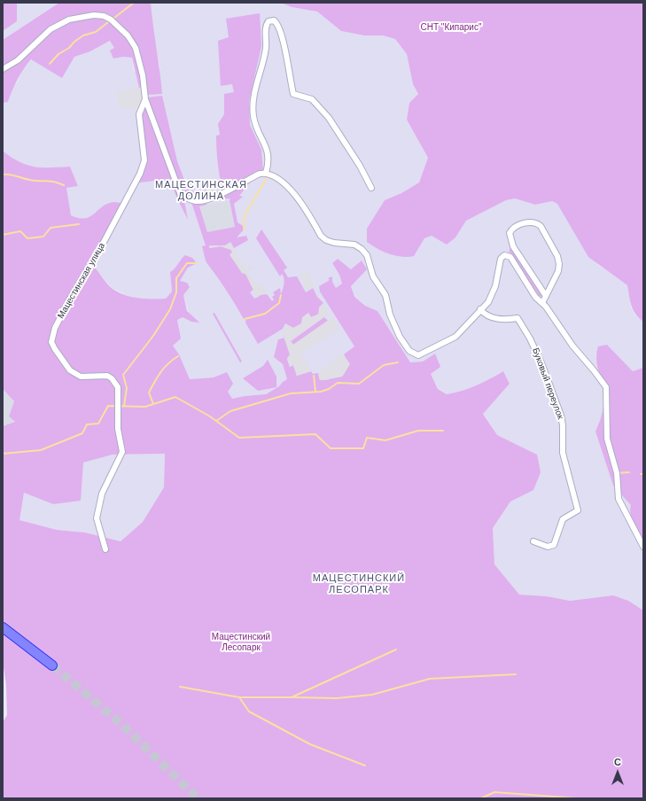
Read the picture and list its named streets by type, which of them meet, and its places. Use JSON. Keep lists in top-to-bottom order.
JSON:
{
  "streets": {
    "street": ["Мацестинская улица", "Буковый переулок"]
  },
  "districts": ["МАЦЕСТИНСКАЯ ДОЛИНА", "МАЦЕСТИНСКИЙ ЛЕСОПАРК"],
  "parks": ["СНТ \"Кипарис\"", "Мацестинский Лесопарк"],
  "north": "top"
}
